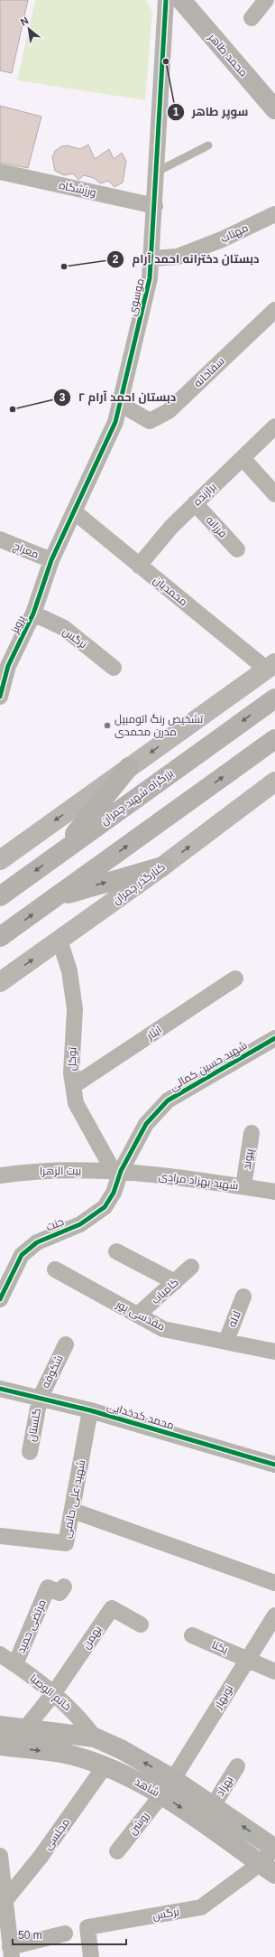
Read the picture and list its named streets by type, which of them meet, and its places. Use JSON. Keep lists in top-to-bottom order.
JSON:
{
  "streets": {
    "highway": ["بزرگراه شهید چمران"],
    "main road": ["محمد طاهر", "کنارگذر چمران", "شاهد"],
    "street": [
      "ورزشگاه",
      "مهتاب",
      "موسوی",
      "سقاخانه",
      "برازنده",
      "فرزانه",
      "معراج",
      "محمدیان",
      "پرویز",
      "نرگس",
      "ایثار",
      "توکل",
      "شهید حسین کمالی",
      "پیوند",
      "بیت الزهرا",
      "شهید بهزاد مرادی",
      "جنت",
      "کامیاب",
      "مقدسی پور",
      "لاله",
      "شکوفه",
      "محمد کدخدایی",
      "گلستان",
      "شهید علی حاتمی",
      "مرتضی حمید",
      "بهمن",
      "یکتا",
      "خاتم الوصیا",
      "نوبهار",
      "بهزاد",
      "روشن",
      "مجلسی"
    ]
  },
  "crossings": [
    ["ورزشگاه", "موسوی"],
    ["مهتاب", "موسوی"],
    ["موسوی", "سقاخانه"],
    ["موسوی", "معراج"],
    ["موسوی", "محمدیان"],
    ["موسوی", "پرویز"],
    ["برازنده", "فرزانه"],
    ["برازنده", "محمدیان"],
    ["معراج", "پرویز"],
    ["پرویز", "نرگس"],
    ["نرگس", "شاهد"],
    ["کنارگذر چمران", "توکل"],
    ["ایثار", "توکل"],
    ["توکل", "شهید حسین کمالی"],
    ["توکل", "بیت الزهرا"],
    ["توکل", "شهید بهزاد مرادی"],
    ["توکل", "جنت"],
    ["شهید حسین کمالی", "بیت الزهرا"],
    ["شهید حسین کمالی", "شهید بهزاد مرادی"],
    ["شهید حسین کمالی", "جنت"],
    ["پیوند", "شهید بهزاد مرادی"],
    ["بیت الزهرا", "شهید بهزاد مرادی"],
    ["بیت الزهرا", "جنت"],
    ["شهید بهزاد مرادی", "جنت"],
    ["کامیاب", "مقدسی پور"],
    ["مقدسی پور", "لاله"],
    ["شکوفه", "محمد کدخدایی"],
    ["شکوفه", "گلستان"],
    ["محمد کدخدایی", "گلستان"],
    ["محمد کدخدایی", "شهید علی حاتمی"],
    ["مرتضی حمید", "خاتم الوصیا"],
    ["بهمن", "خاتم الوصیا"],
    ["یکتا", "نوبهار"],
    ["خاتم الوصیا", "شاهد"],
    ["نوبهار", "شاهد"],
    ["بهزاد", "شاهد"],
    ["شاهد", "روشن"],
    ["شاهد", "مجلسی"]
  ],
  "places": [
    "سوپر طاهر",
    "دبستان دخترانه احمد آرام",
    "دبستان احمد آرام ۲",
    "تشخیص رنگ اتومبیل مدرن محمدی"
  ],
  "scale_bar": "50 m",
  "north": "top left"
}
